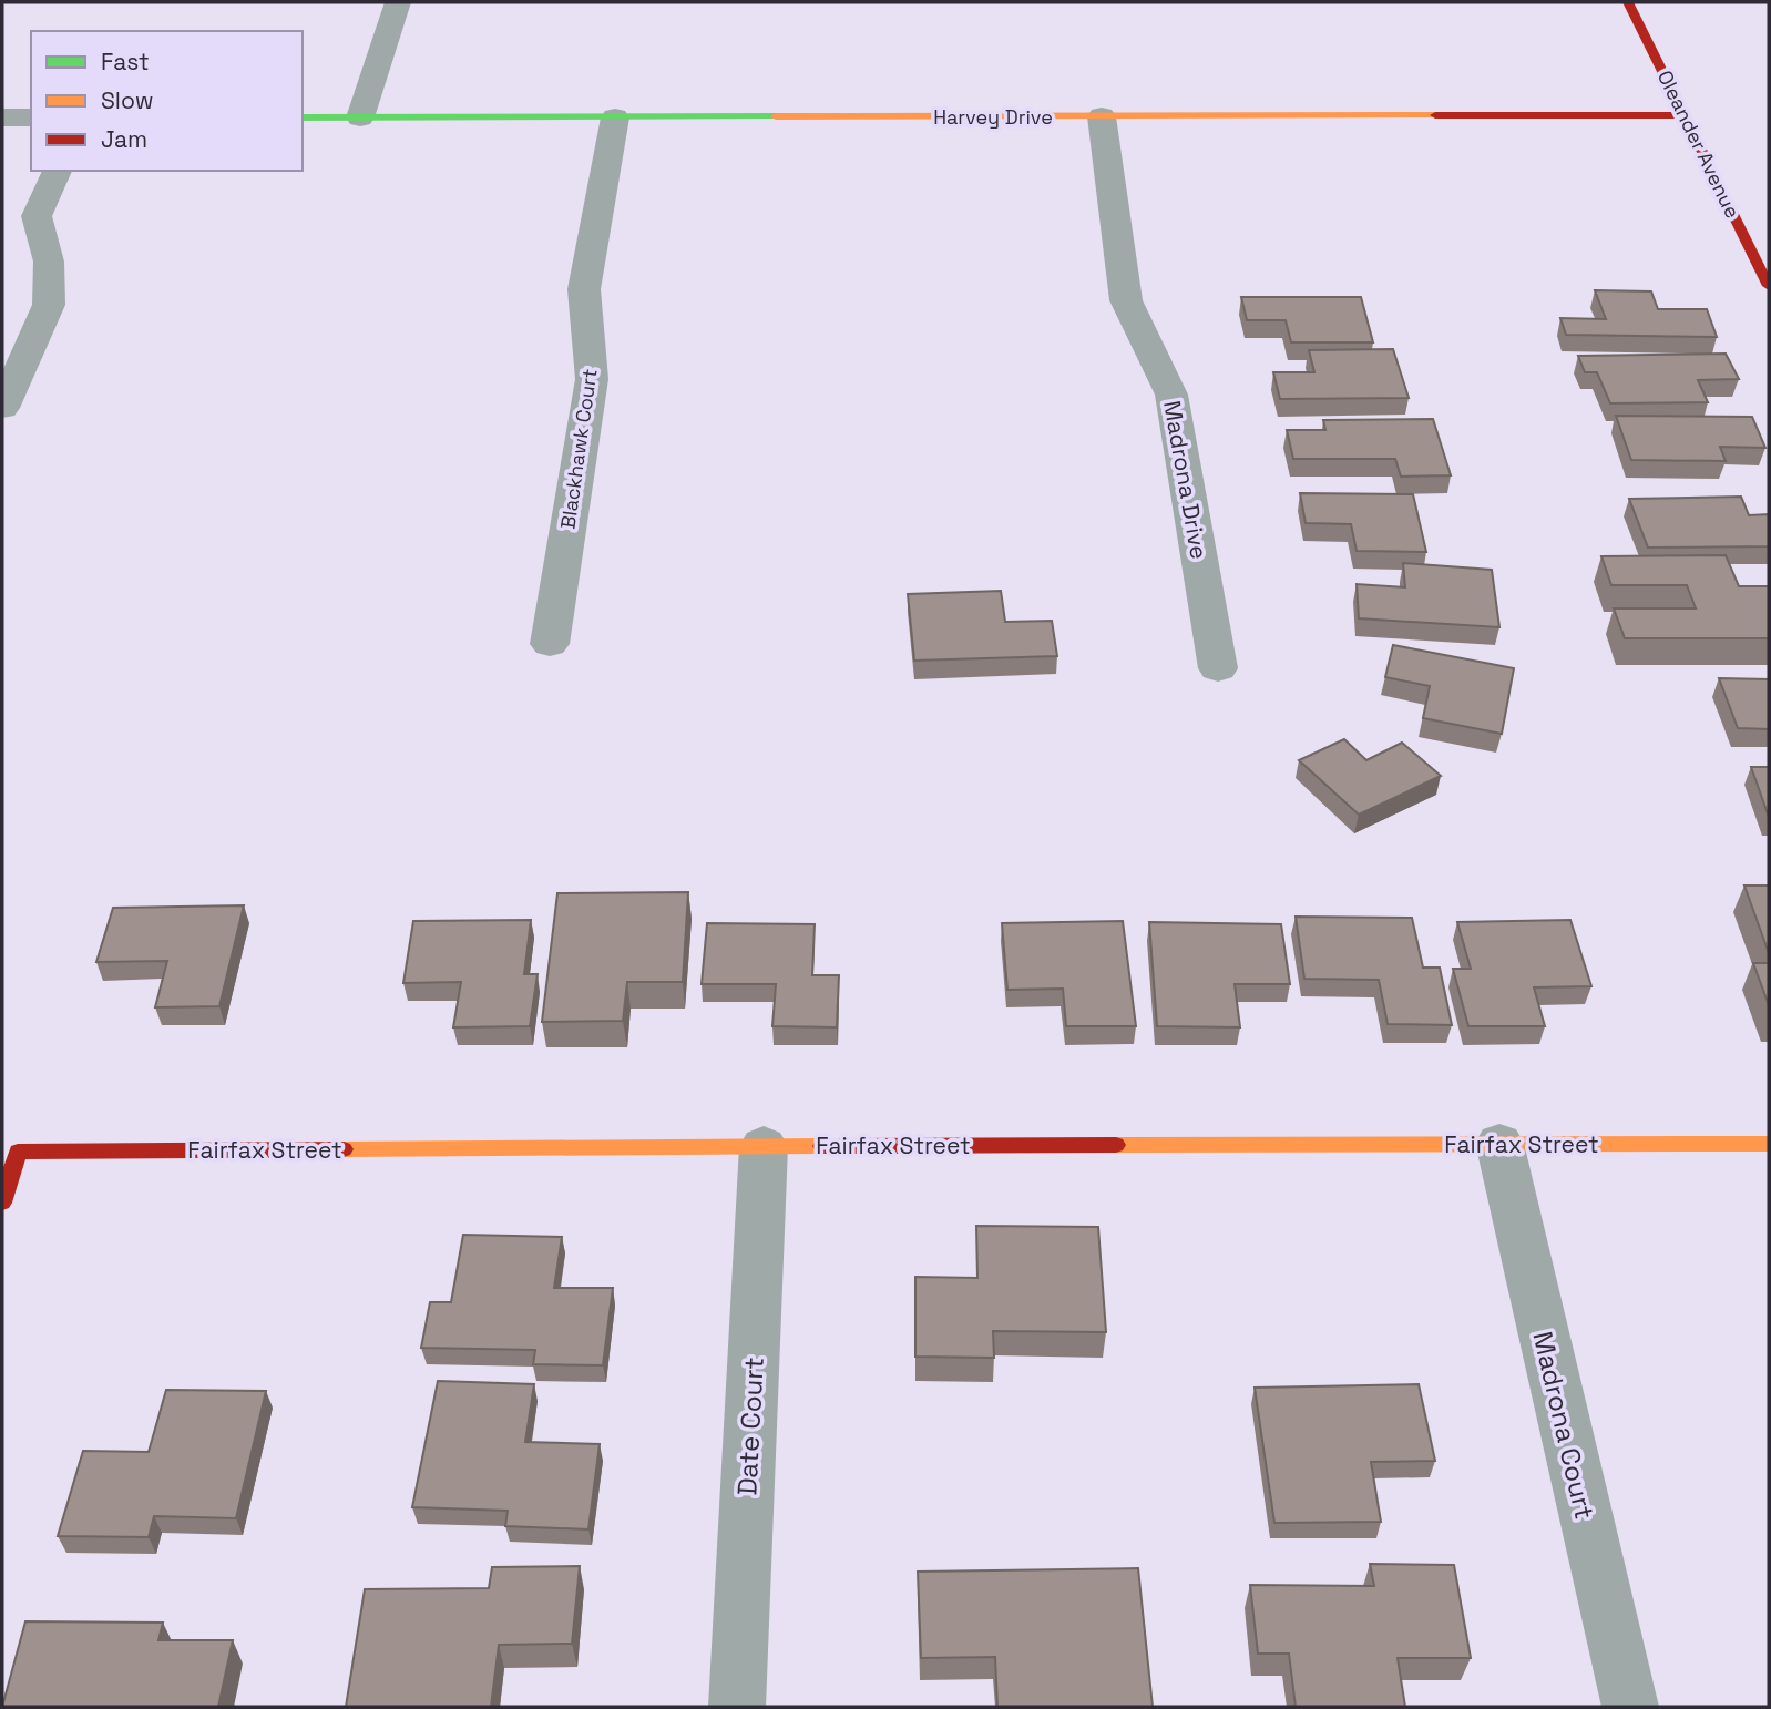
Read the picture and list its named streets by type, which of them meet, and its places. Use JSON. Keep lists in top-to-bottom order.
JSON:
{
  "streets": {
    "street": [
      "Harvey Drive",
      "Oleander Avenue",
      "Blackhawk Court",
      "Madrona Drive",
      "Fairfax Street",
      "Madrona Court",
      "Date Court"
    ]
  },
  "crossings": [
    ["Harvey Drive", "Oleander Avenue"],
    ["Harvey Drive", "Blackhawk Court"],
    ["Harvey Drive", "Madrona Drive"],
    ["Fairfax Street", "Madrona Court"],
    ["Fairfax Street", "Date Court"]
  ],
  "legend": ["Fast", "Slow", "Jam"]
}
